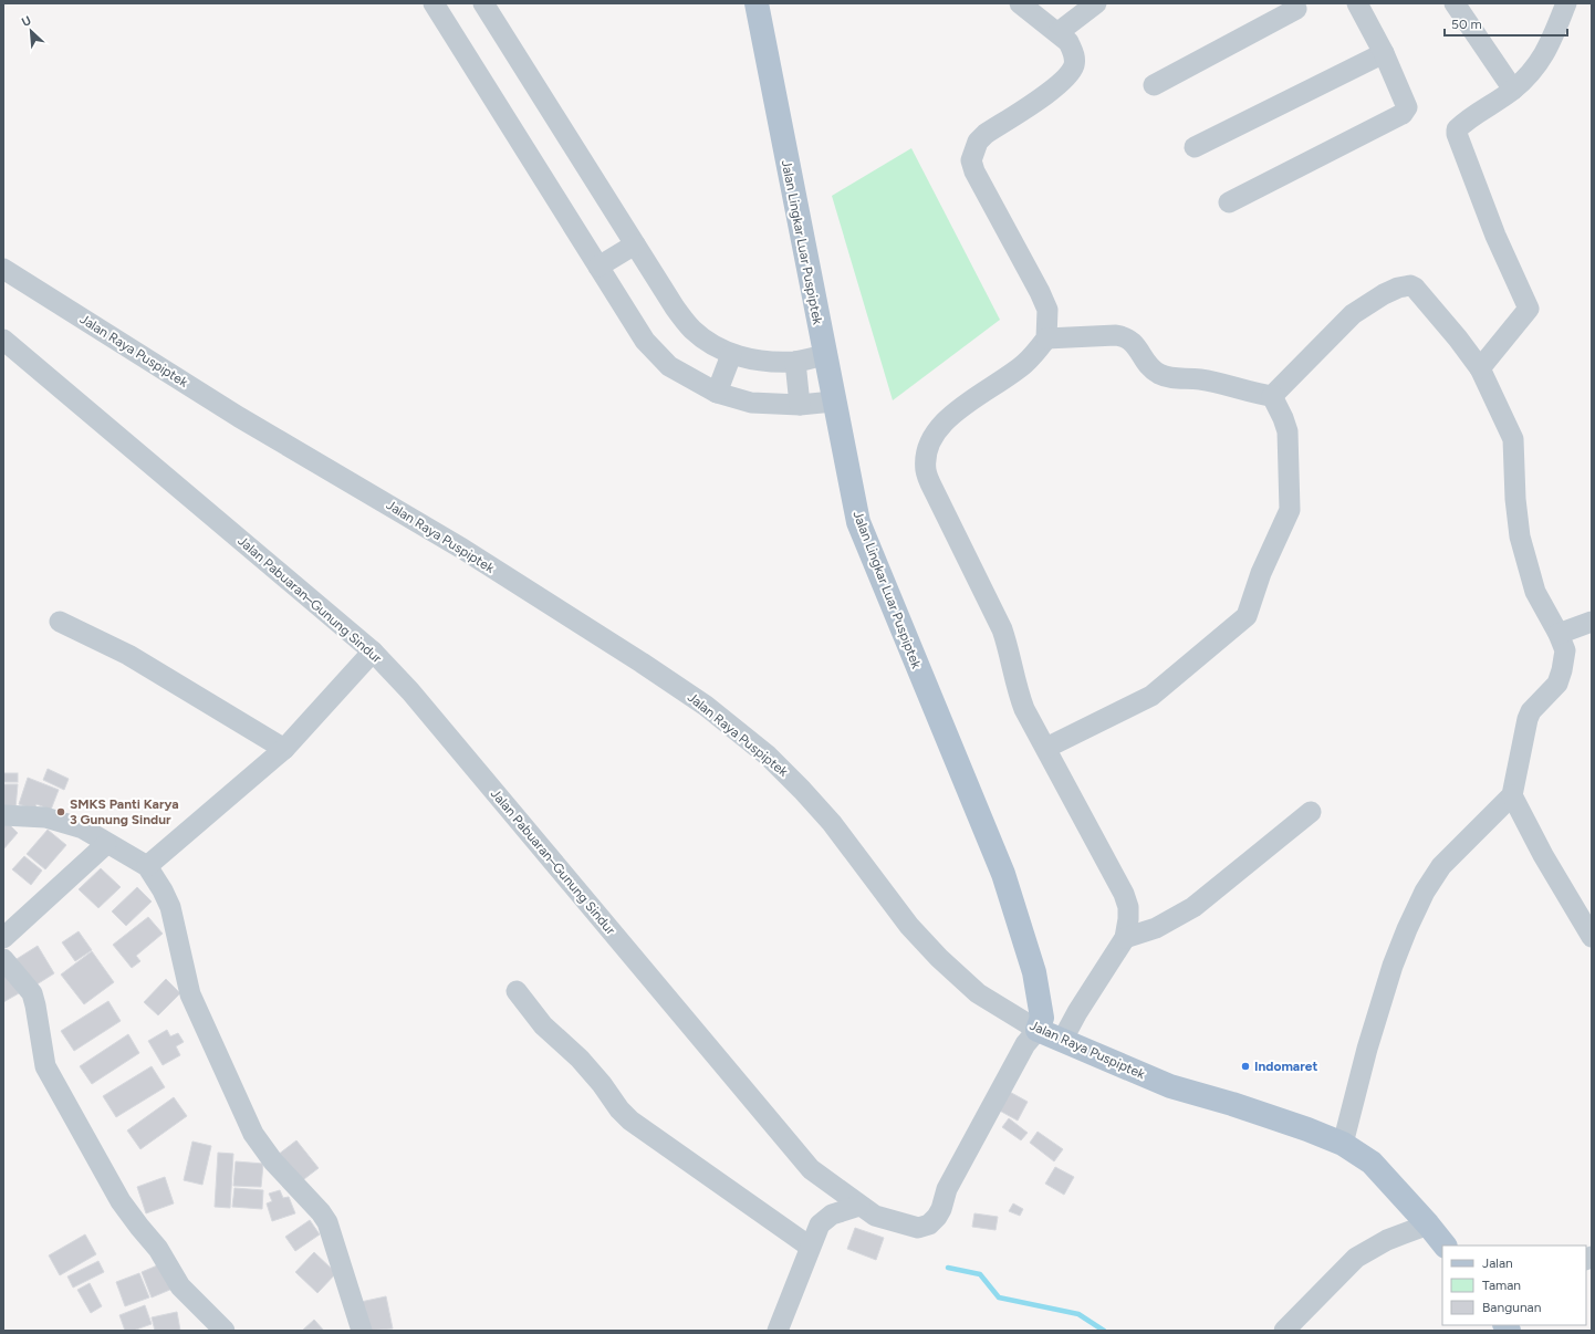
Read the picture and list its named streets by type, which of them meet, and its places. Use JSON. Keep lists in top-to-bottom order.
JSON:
{
  "streets": {
    "main road": ["Jalan Lingkar Luar Puspiptek", "Jalan Raya Puspiptek"],
    "street": ["Jalan Pabuaran–Gunung Sindur"]
  },
  "crossings": [
    ["Jalan Lingkar Luar Puspiptek", "Jalan Raya Puspiptek"],
    ["Jalan Lingkar Luar Puspiptek", "Jalan Pabuaran–Gunung Sindur"],
    ["Jalan Raya Puspiptek", "Jalan Pabuaran–Gunung Sindur"]
  ],
  "places": ["SMKS Panti Karya 3 Gunung Sindur", "Indomaret"],
  "legend": ["Jalan", "Taman", "Bangunan"],
  "scale_bar": "50 m",
  "north": "top left"
}
